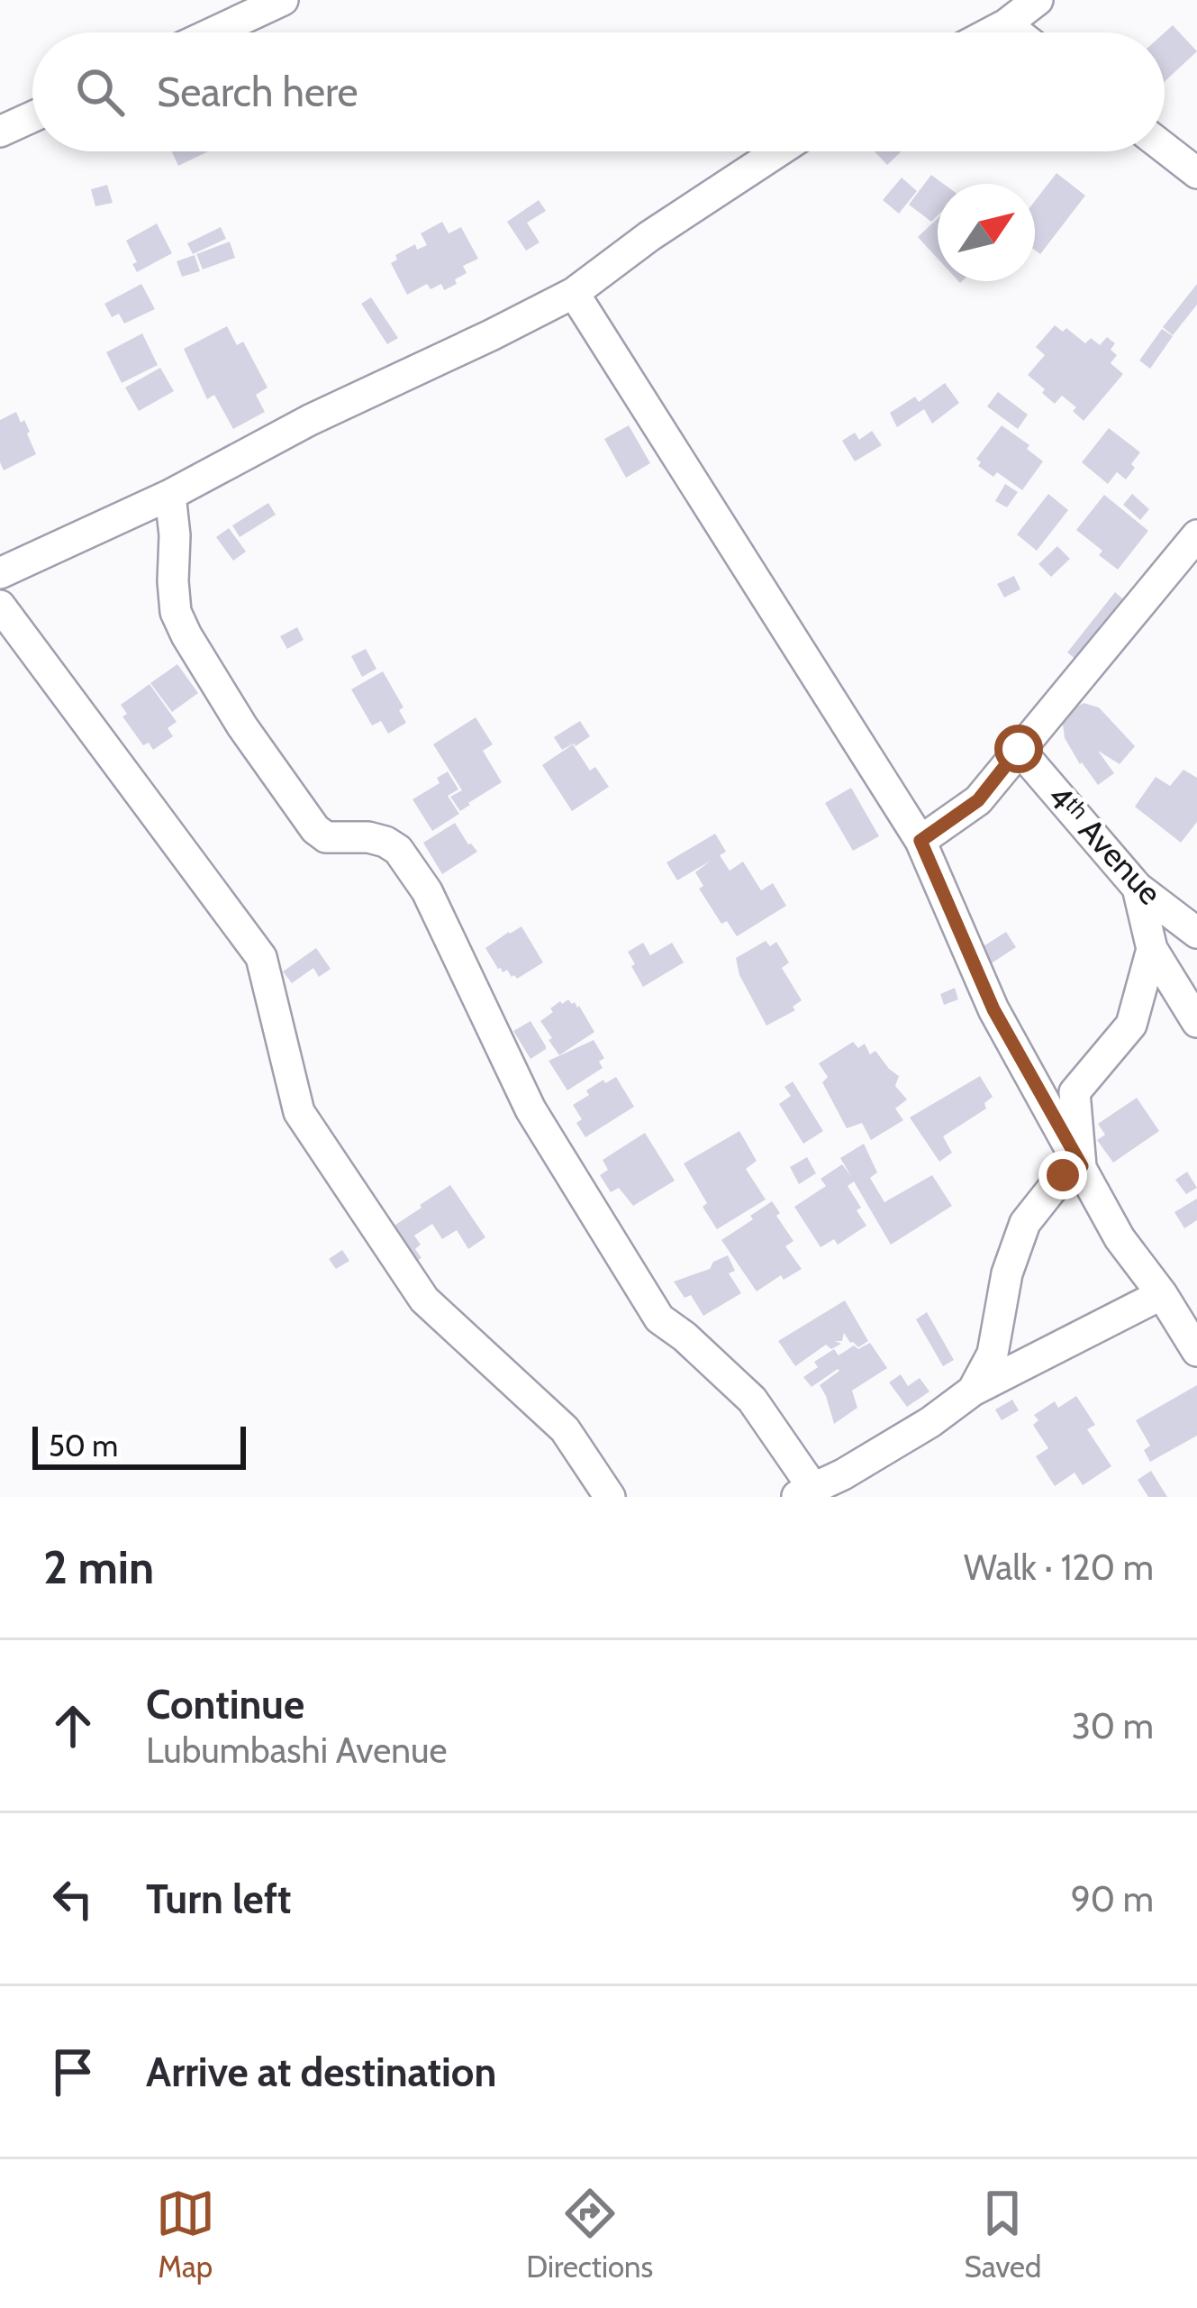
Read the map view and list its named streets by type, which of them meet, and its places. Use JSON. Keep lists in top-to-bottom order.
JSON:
{
  "streets": {
    "street": ["4ᵗʰ Avenue"]
  },
  "scale_bar": "50 m",
  "north": "top right",
  "page": {
    "search": "Search here",
    "scale": "50 m",
    "heading": ["2 min", "Walk · 120 m"],
    "list": [
      ["Continue", "Lubumbashi Avenue", "30 m"],
      ["Turn left", "90 m"],
      "Arrive at destination"
    ],
    "nav": ["Map", "Directions", "Saved"]
  }
}
